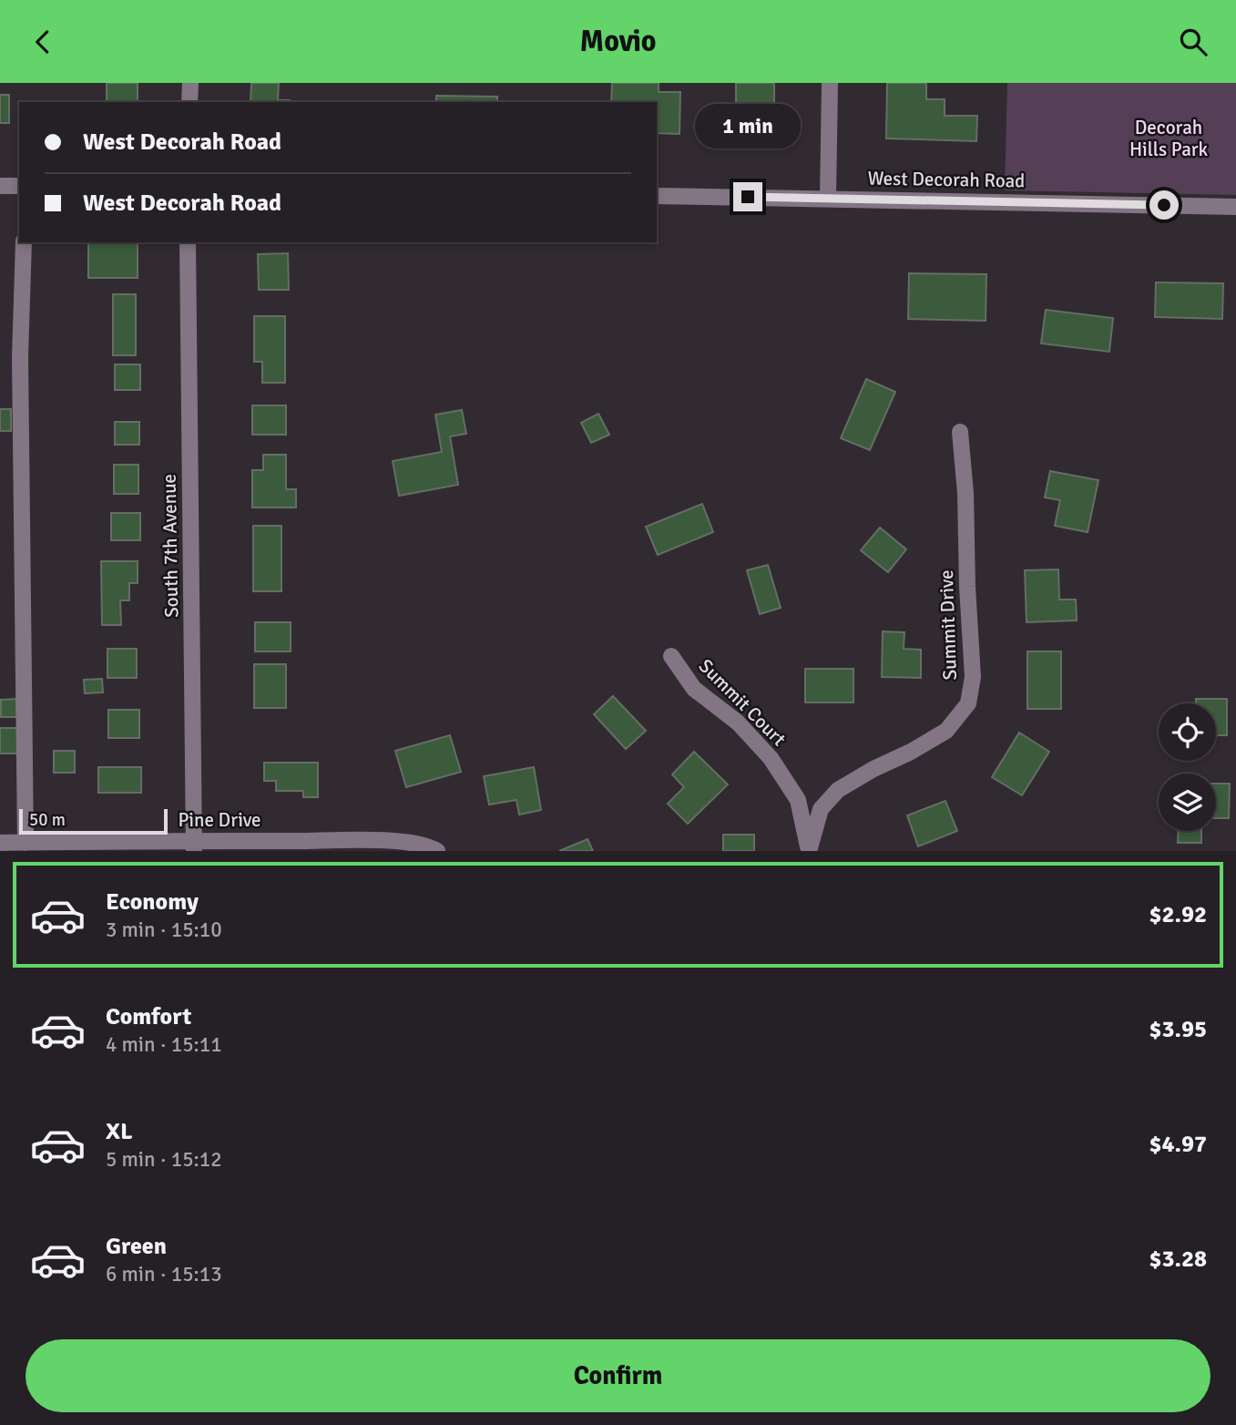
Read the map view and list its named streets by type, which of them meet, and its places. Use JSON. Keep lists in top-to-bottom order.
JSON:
{
  "streets": {
    "street": [
      "West Decorah Road",
      "South 7th Avenue",
      "Summit Drive",
      "Summit Court",
      "Pine Drive"
    ]
  },
  "crossings": [
    ["South 7th Avenue", "Pine Drive"],
    ["Summit Drive", "Summit Court"]
  ],
  "parks": ["Decorah Hills Park"],
  "scale_bar": "50 m",
  "page": {
    "header": "Movio",
    "banner": ["West Decorah Road", "West Decorah Road"],
    "bubble": "1 min",
    "scale": "50 m",
    "list": [
      {
        "name": "Economy",
        "note": "3 min · 15:10",
        "value": "$2.92"
      },
      {
        "name": "Comfort",
        "note": "4 min · 15:11",
        "value": "$3.95"
      },
      {
        "name": "XL",
        "note": "5 min · 15:12",
        "value": "$4.97"
      },
      {
        "name": "Green",
        "note": "6 min · 15:13",
        "value": "$3.28"
      }
    ],
    "buttons": "Confirm"
  }
}
